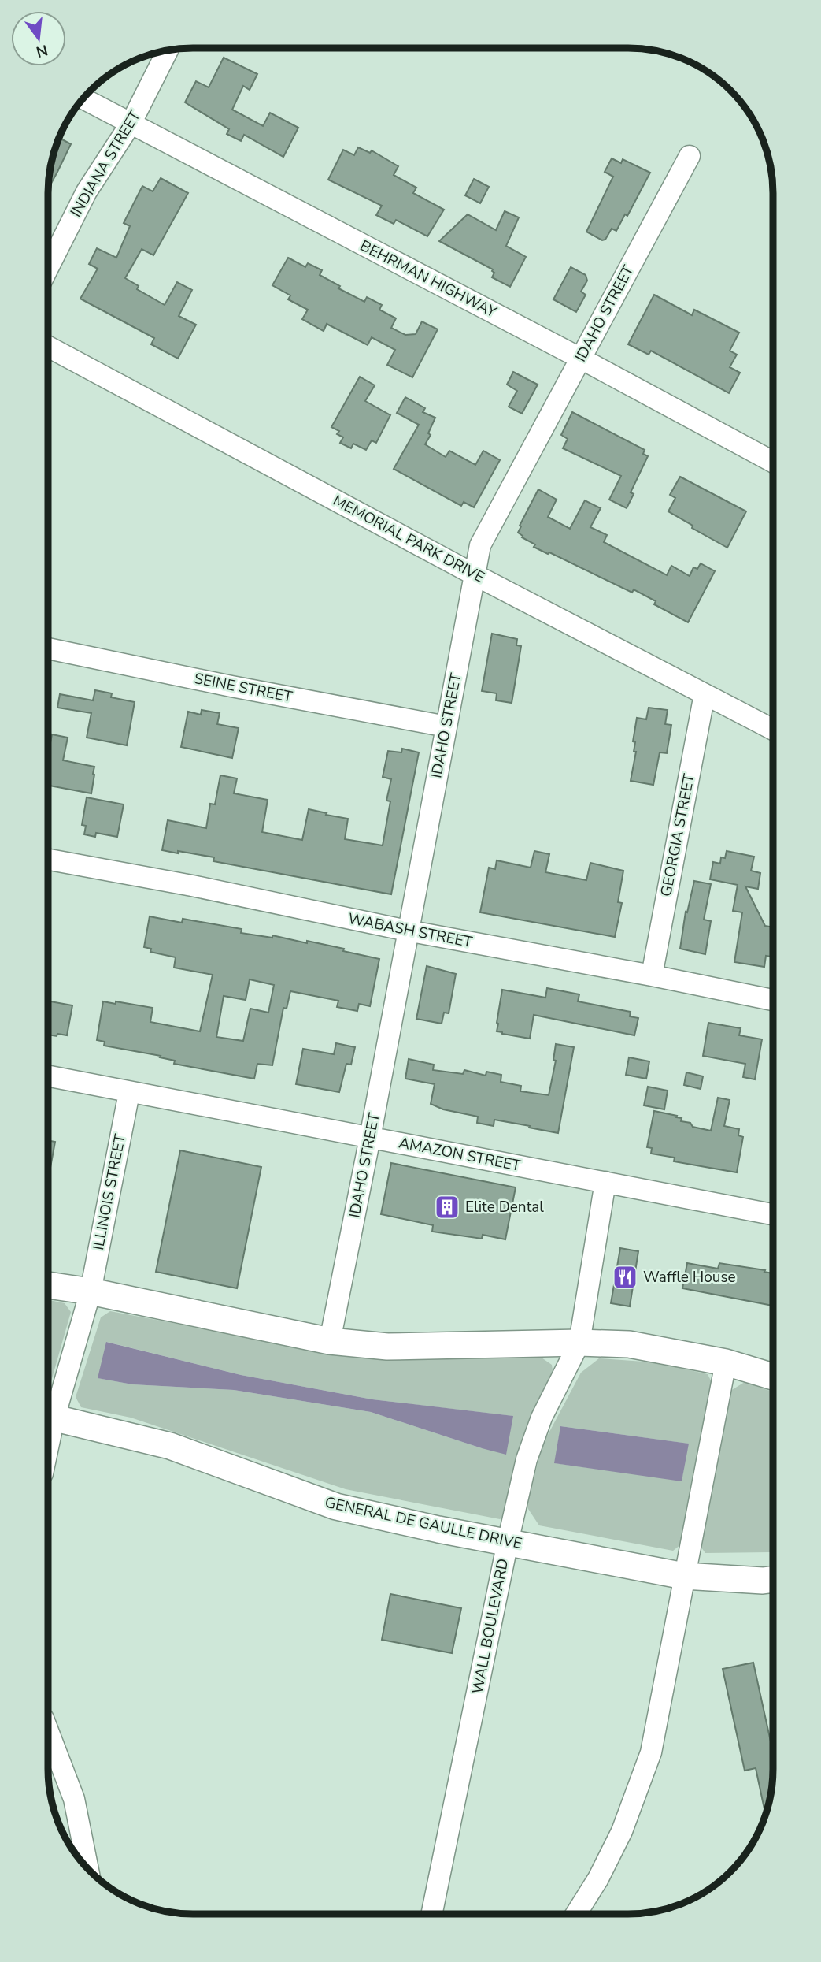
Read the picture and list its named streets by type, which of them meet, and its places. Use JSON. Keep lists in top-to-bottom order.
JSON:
{
  "streets": {
    "main road": ["GENERAL DE GAULLE DRIVE"],
    "street": [
      "INDIANA STREET",
      "BEHRMAN HIGHWAY",
      "IDAHO STREET",
      "MEMORIAL PARK DRIVE",
      "SEINE STREET",
      "GEORGIA STREET",
      "WABASH STREET",
      "AMAZON STREET",
      "ILLINOIS STREET",
      "WALL BOULEVARD"
    ]
  },
  "crossings": [
    ["INDIANA STREET", "BEHRMAN HIGHWAY"],
    ["BEHRMAN HIGHWAY", "IDAHO STREET"],
    ["IDAHO STREET", "MEMORIAL PARK DRIVE"],
    ["IDAHO STREET", "SEINE STREET"],
    ["IDAHO STREET", "WABASH STREET"],
    ["IDAHO STREET", "AMAZON STREET"],
    ["MEMORIAL PARK DRIVE", "GEORGIA STREET"],
    ["GEORGIA STREET", "WABASH STREET"],
    ["AMAZON STREET", "ILLINOIS STREET"],
    ["ILLINOIS STREET", "GENERAL DE GAULLE DRIVE"],
    ["GENERAL DE GAULLE DRIVE", "WALL BOULEVARD"]
  ],
  "places": {
    "building": ["Elite Dental"],
    "restaurant": ["Waffle House"]
  },
  "north": "bottom"
}
